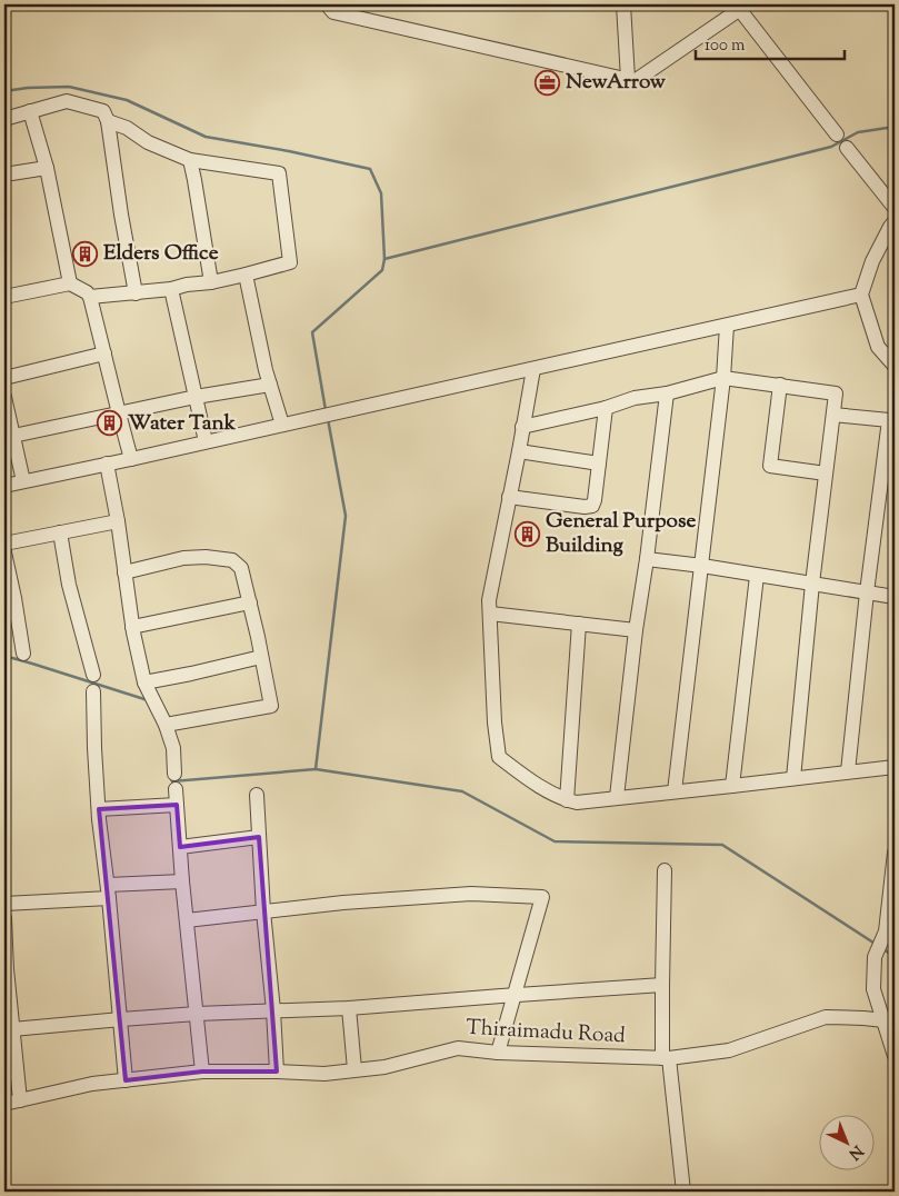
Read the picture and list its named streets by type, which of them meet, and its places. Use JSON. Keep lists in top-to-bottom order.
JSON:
{
  "streets": {
    "street": ["Thiraimadu Road"]
  },
  "places": {
    "office": ["NewArrow"],
    "building": ["Elders Office", "Water Tank", "General Purpose Building"]
  },
  "scale_bar": "100 m",
  "north": "bottom right"
}
